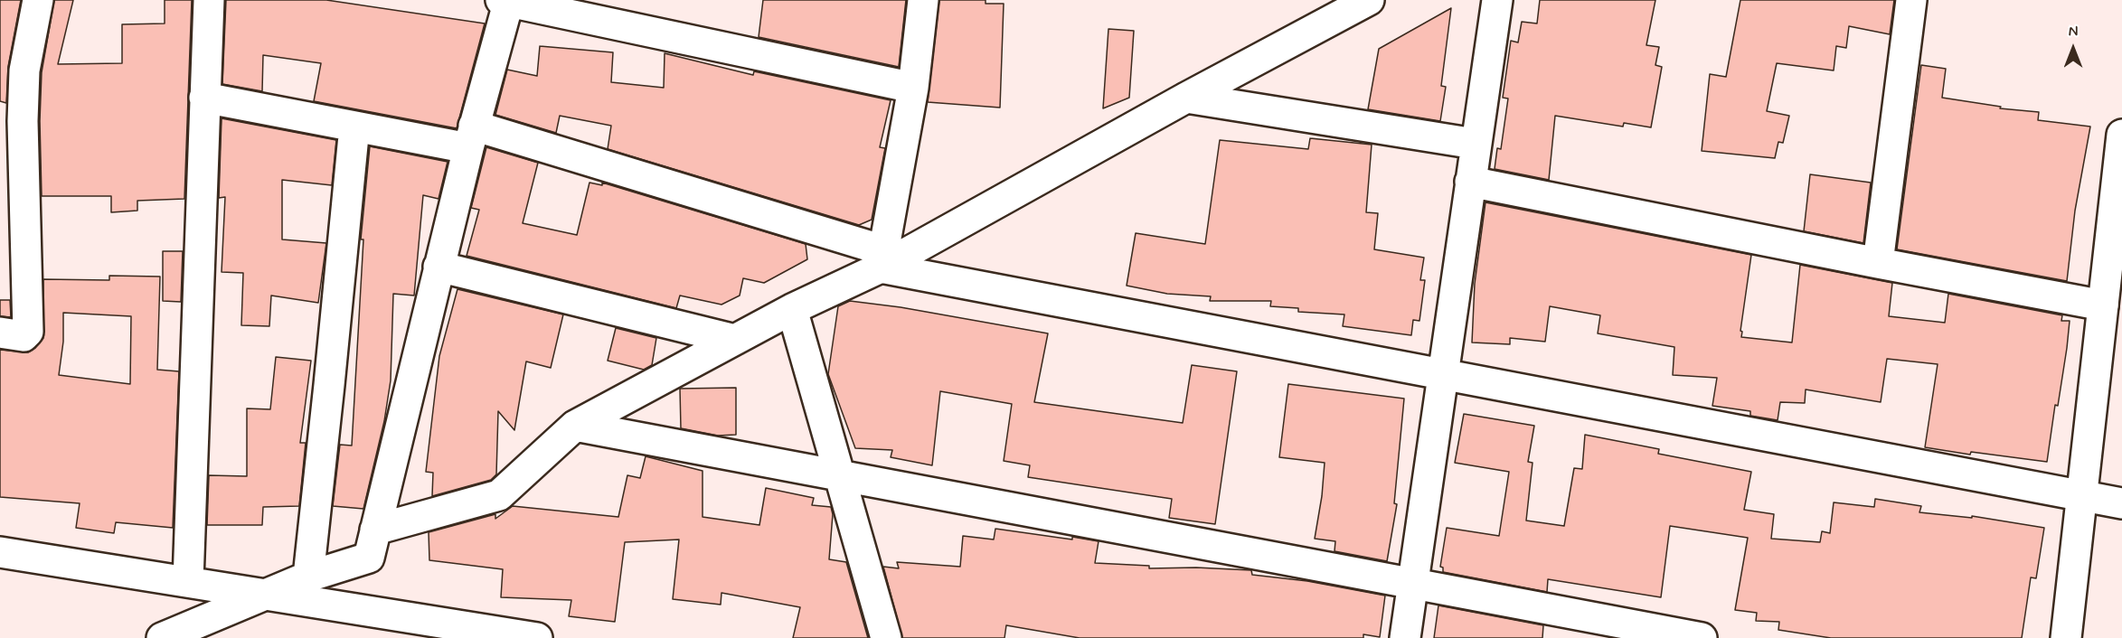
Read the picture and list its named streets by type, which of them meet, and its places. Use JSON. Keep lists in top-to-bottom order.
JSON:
{
  "north": "top"
}
